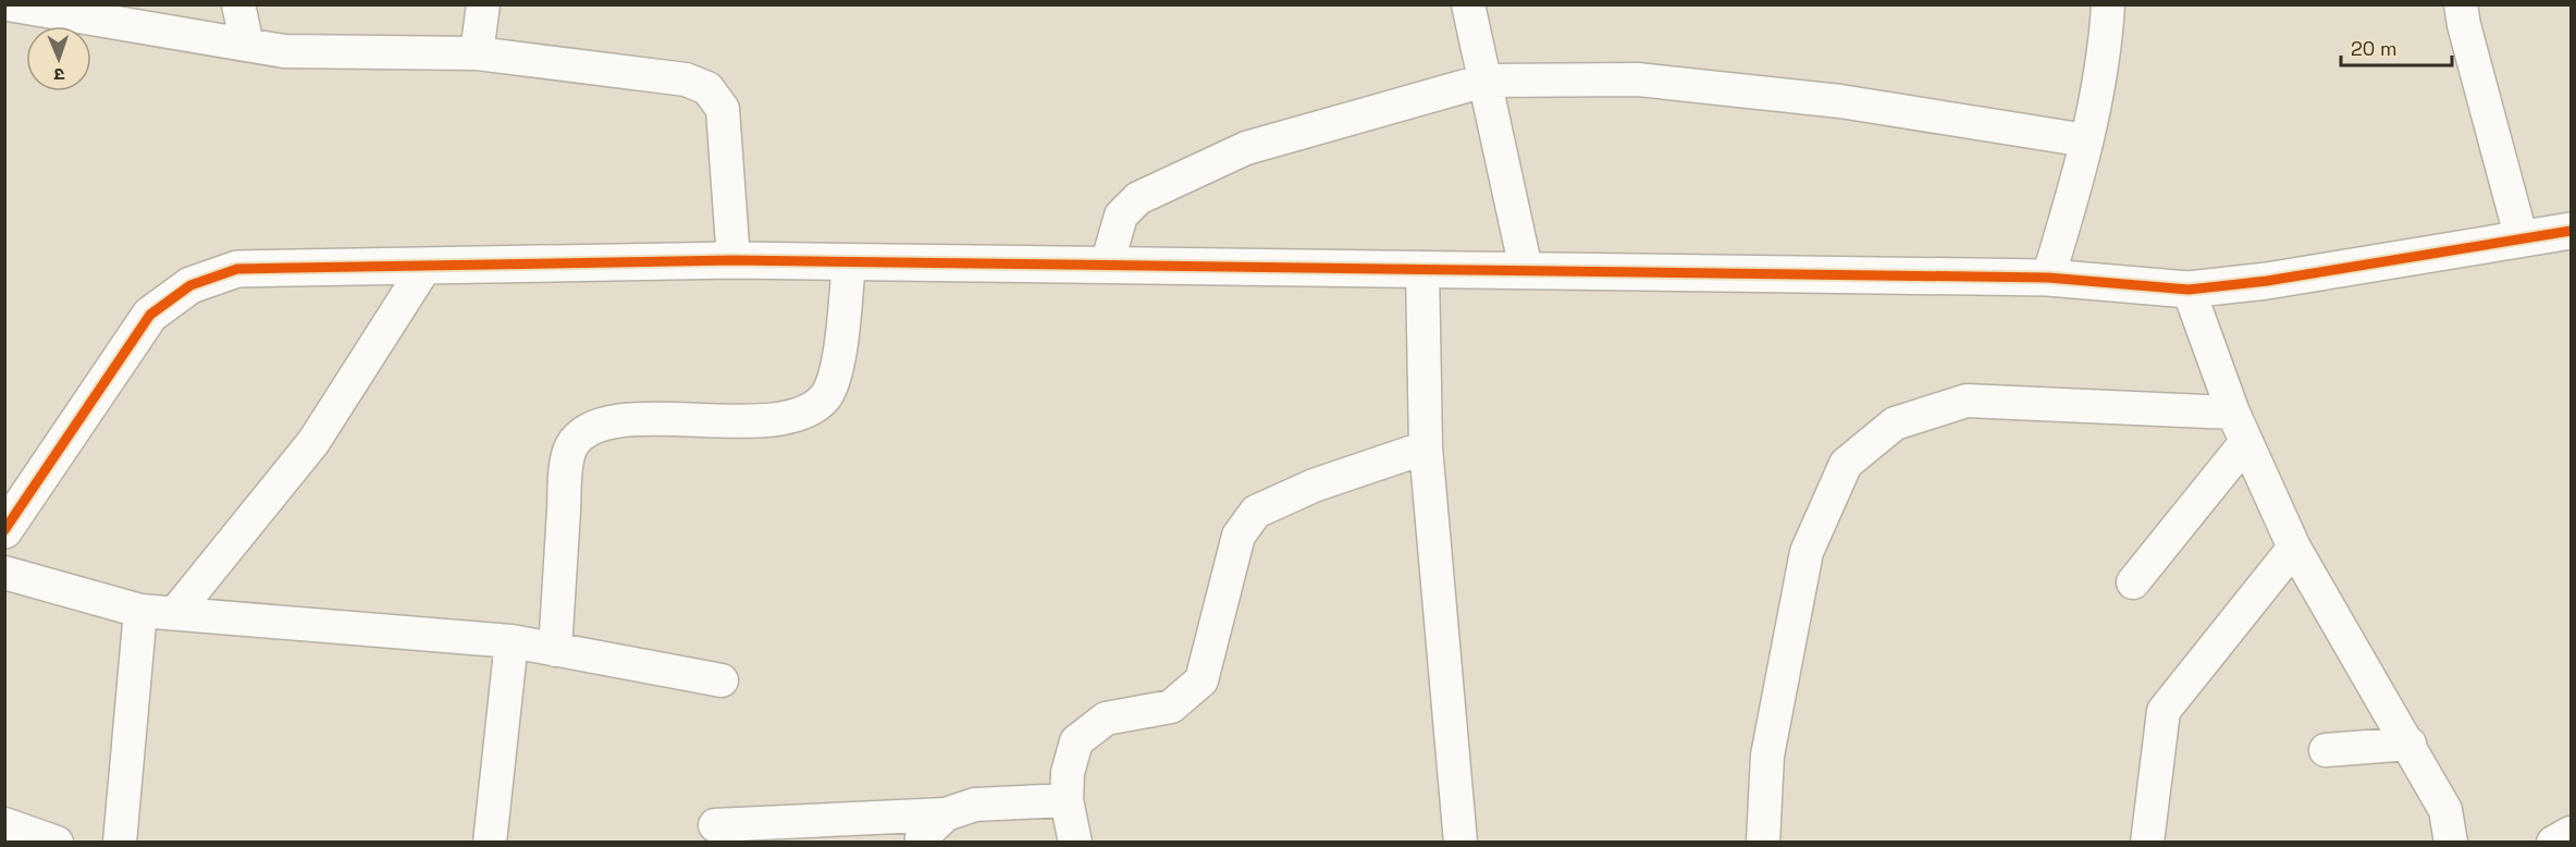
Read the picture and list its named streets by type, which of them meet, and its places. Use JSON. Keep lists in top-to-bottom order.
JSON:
{
  "scale_bar": "20 m",
  "north": "bottom"
}
